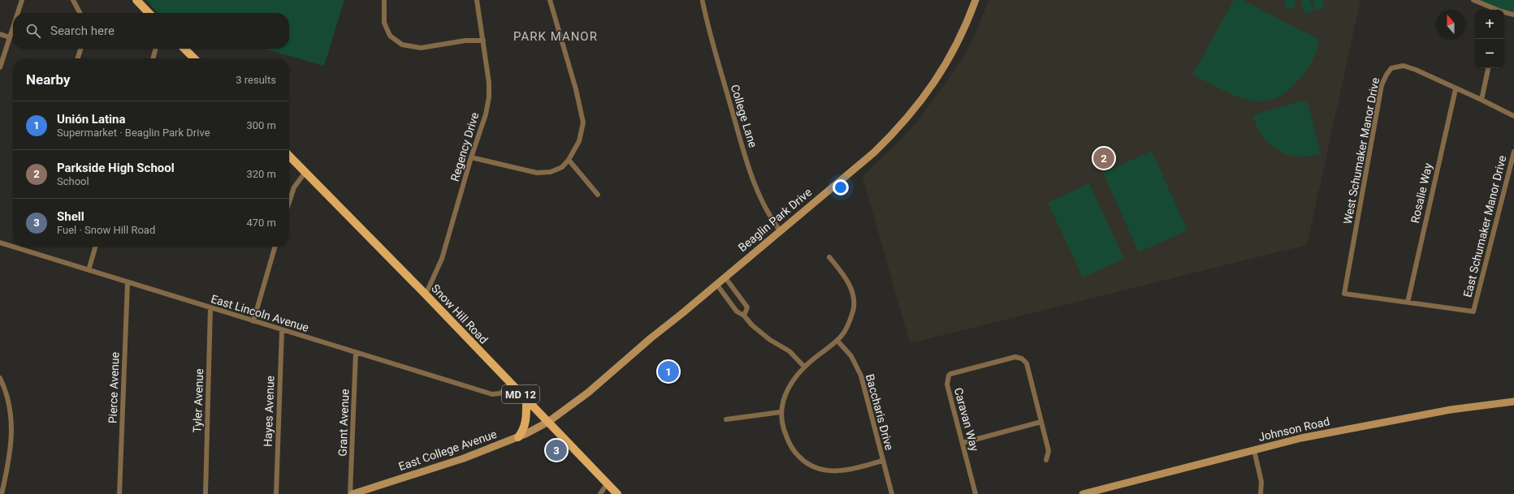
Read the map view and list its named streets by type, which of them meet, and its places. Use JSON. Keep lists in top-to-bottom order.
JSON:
{
  "streets": {
    "main road": [
      "Beaglin Park Drive",
      "Snow Hill Road",
      "MD 12",
      "Johnson Road",
      "East College Avenue"
    ],
    "street": [
      "College Lane",
      "Regency Drive",
      "West Schumaker Manor Drive",
      "Rosalie Way",
      "East Schumaker Manor Drive",
      "East Lincoln Avenue",
      "Pierce Avenue",
      "Tyler Avenue",
      "Hayes Avenue",
      "Baccharis Drive",
      "Caravan Way",
      "Grant Avenue"
    ]
  },
  "crossings": [
    ["College Lane", "Beaglin Park Drive"],
    ["Regency Drive", "Snow Hill Road"],
    ["West Schumaker Manor Drive", "Rosalie Way"],
    ["West Schumaker Manor Drive", "East Schumaker Manor Drive"],
    ["Rosalie Way", "East Schumaker Manor Drive"],
    ["Beaglin Park Drive", "Snow Hill Road"],
    ["Beaglin Park Drive", "East College Avenue"],
    ["East Lincoln Avenue", "Snow Hill Road"],
    ["East Lincoln Avenue", "Pierce Avenue"],
    ["East Lincoln Avenue", "Tyler Avenue"],
    ["East Lincoln Avenue", "Hayes Avenue"],
    ["East Lincoln Avenue", "Grant Avenue"],
    ["Snow Hill Road", "East College Avenue"]
  ],
  "districts": ["PARK MANOR"],
  "north": "top",
  "page": {
    "map_buttons": ["+", "−"],
    "search": "Search here",
    "heading": ["Nearby", "3 results"],
    "list": [
      {
        "mark": "1",
        "name": "Unión Latina",
        "note": "Supermarket · Beaglin Park Drive",
        "value": "300 m"
      },
      {
        "mark": "2",
        "name": "Parkside High School",
        "note": "School",
        "value": "320 m"
      },
      {
        "mark": "3",
        "name": "Shell",
        "note": "Fuel · Snow Hill Road",
        "value": "470 m"
      }
    ],
    "pins": ["2", "1", "3"]
  }
}
